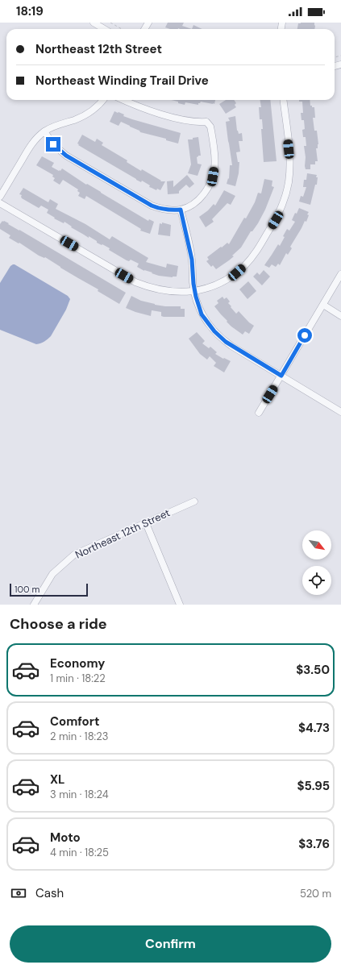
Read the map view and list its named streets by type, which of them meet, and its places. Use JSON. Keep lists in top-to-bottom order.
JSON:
{
  "streets": {
    "street": ["Northeast 12th Street"]
  },
  "scale_bar": "100 m",
  "north": "bottom right",
  "page": {
    "status": "18:19",
    "banner": ["Northeast 12th Street", "Northeast Winding Trail Drive"],
    "scale": "100 m",
    "heading": "Choose a ride",
    "list": [
      {
        "name": "Economy",
        "note": "1 min · 18:22",
        "value": "$3.50"
      },
      {
        "name": "Comfort",
        "note": "2 min · 18:23",
        "value": "$4.73"
      },
      {
        "name": "XL",
        "note": "3 min · 18:24",
        "value": "$5.95"
      },
      {
        "name": "Moto",
        "note": "4 min · 18:25",
        "value": "$3.76"
      }
    ],
    "pay": ["Cash", "520 m"],
    "buttons": "Confirm"
  }
}
